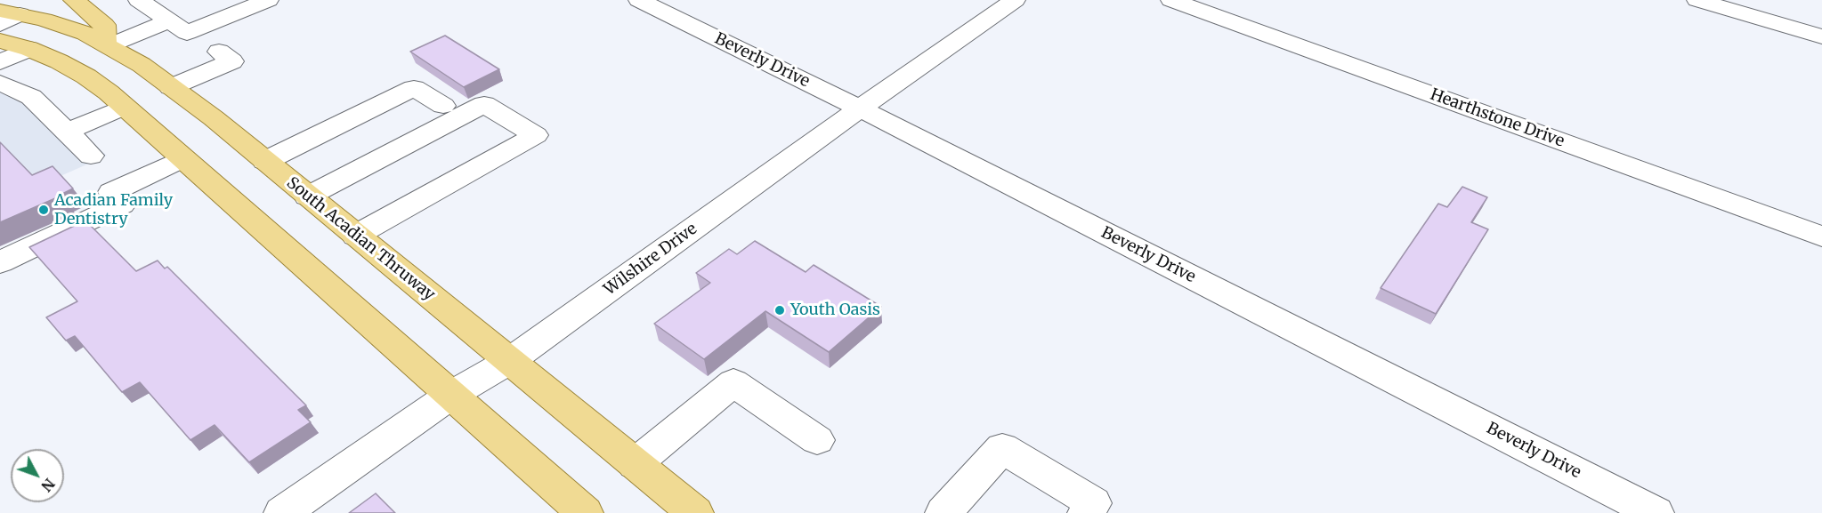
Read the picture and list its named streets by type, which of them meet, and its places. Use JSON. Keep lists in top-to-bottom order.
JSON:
{
  "streets": {
    "main road": ["South Acadian Thruway"],
    "street": ["Beverly Drive", "Hearthstone Drive", "Wilshire Drive"]
  },
  "crossings": [
    ["Beverly Drive", "Wilshire Drive"],
    ["South Acadian Thruway", "Wilshire Drive"]
  ],
  "places": ["Acadian Family Dentistry", "Youth Oasis"],
  "north": "bottom right"
}
